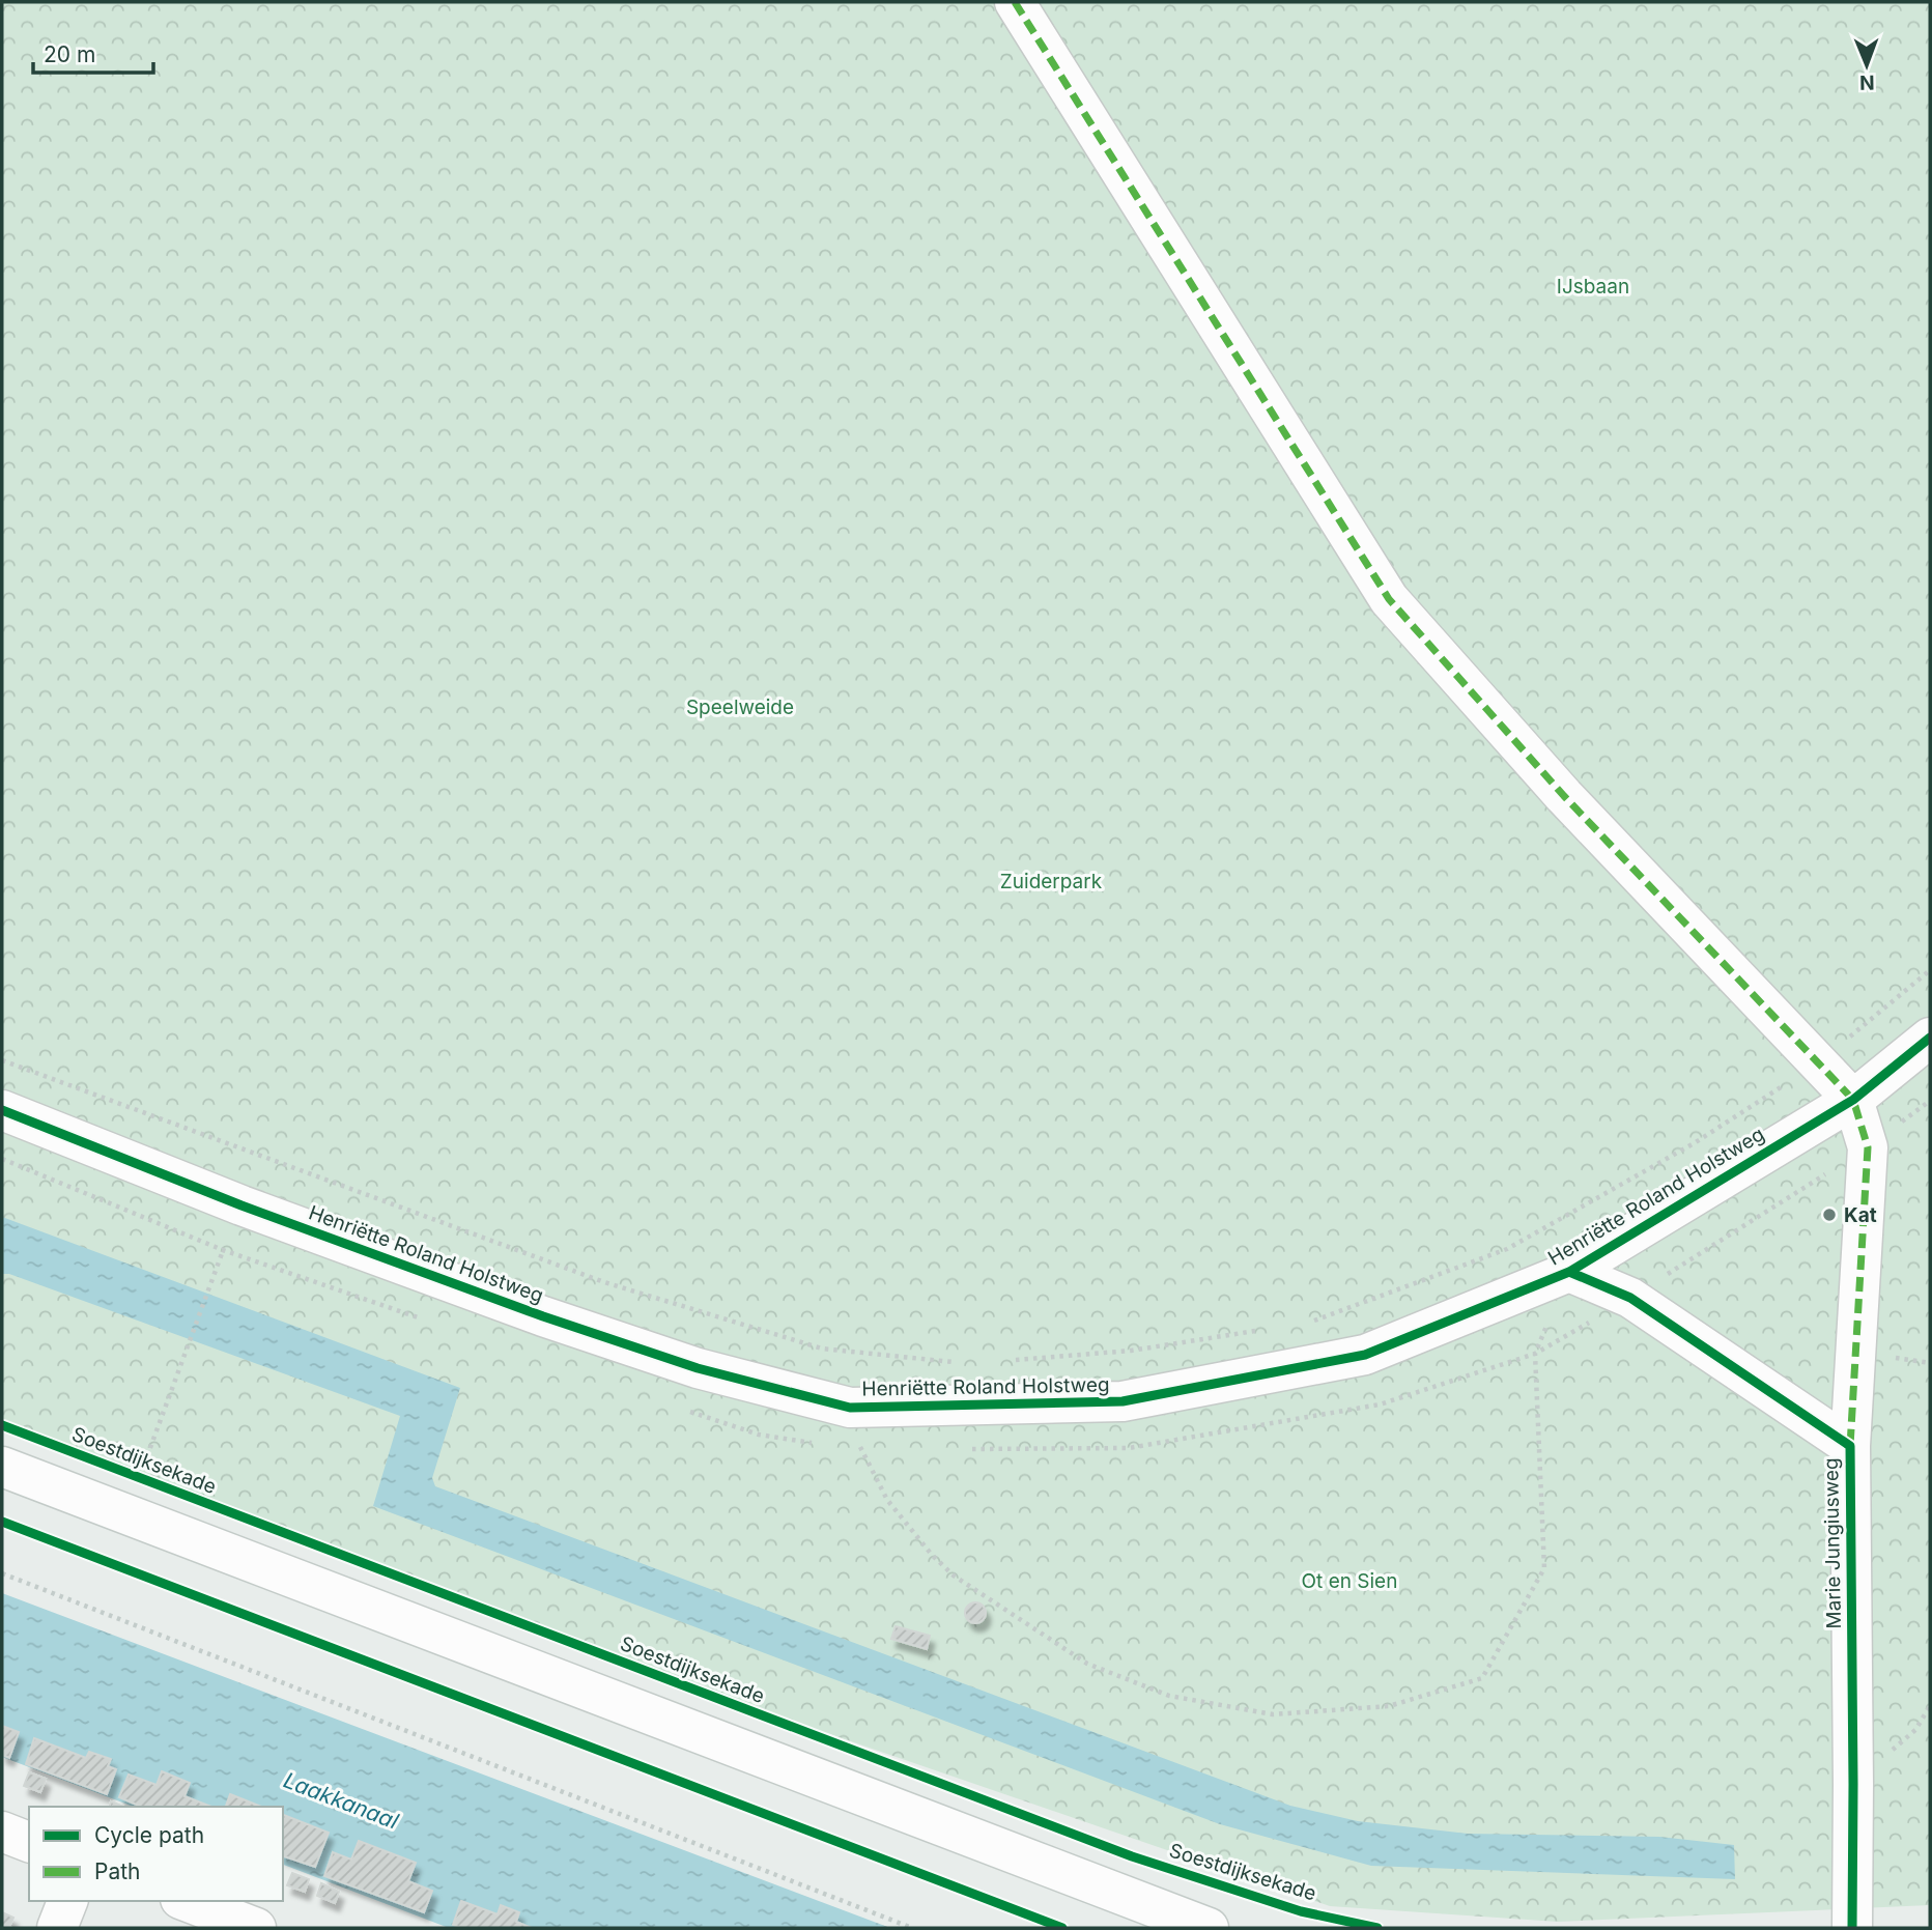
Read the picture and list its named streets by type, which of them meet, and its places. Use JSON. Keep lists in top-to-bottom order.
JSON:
{
  "streets": {
    "street": ["Henriëtte Roland Holstweg", "Marie Jungiusweg"],
    "cycle path": ["Soestdijksekade"]
  },
  "crossings": [
    ["Henriëtte Roland Holstweg", "Marie Jungiusweg"]
  ],
  "water": ["Laakkanaal"],
  "parks": [
    "IJsbaan",
    "Speelweide",
    "Zuiderpark",
    "Ot en Sien"
  ],
  "places": ["Kat"],
  "legend": ["Cycle path", "Path"],
  "scale_bar": "20 m",
  "north": "bottom"
}
